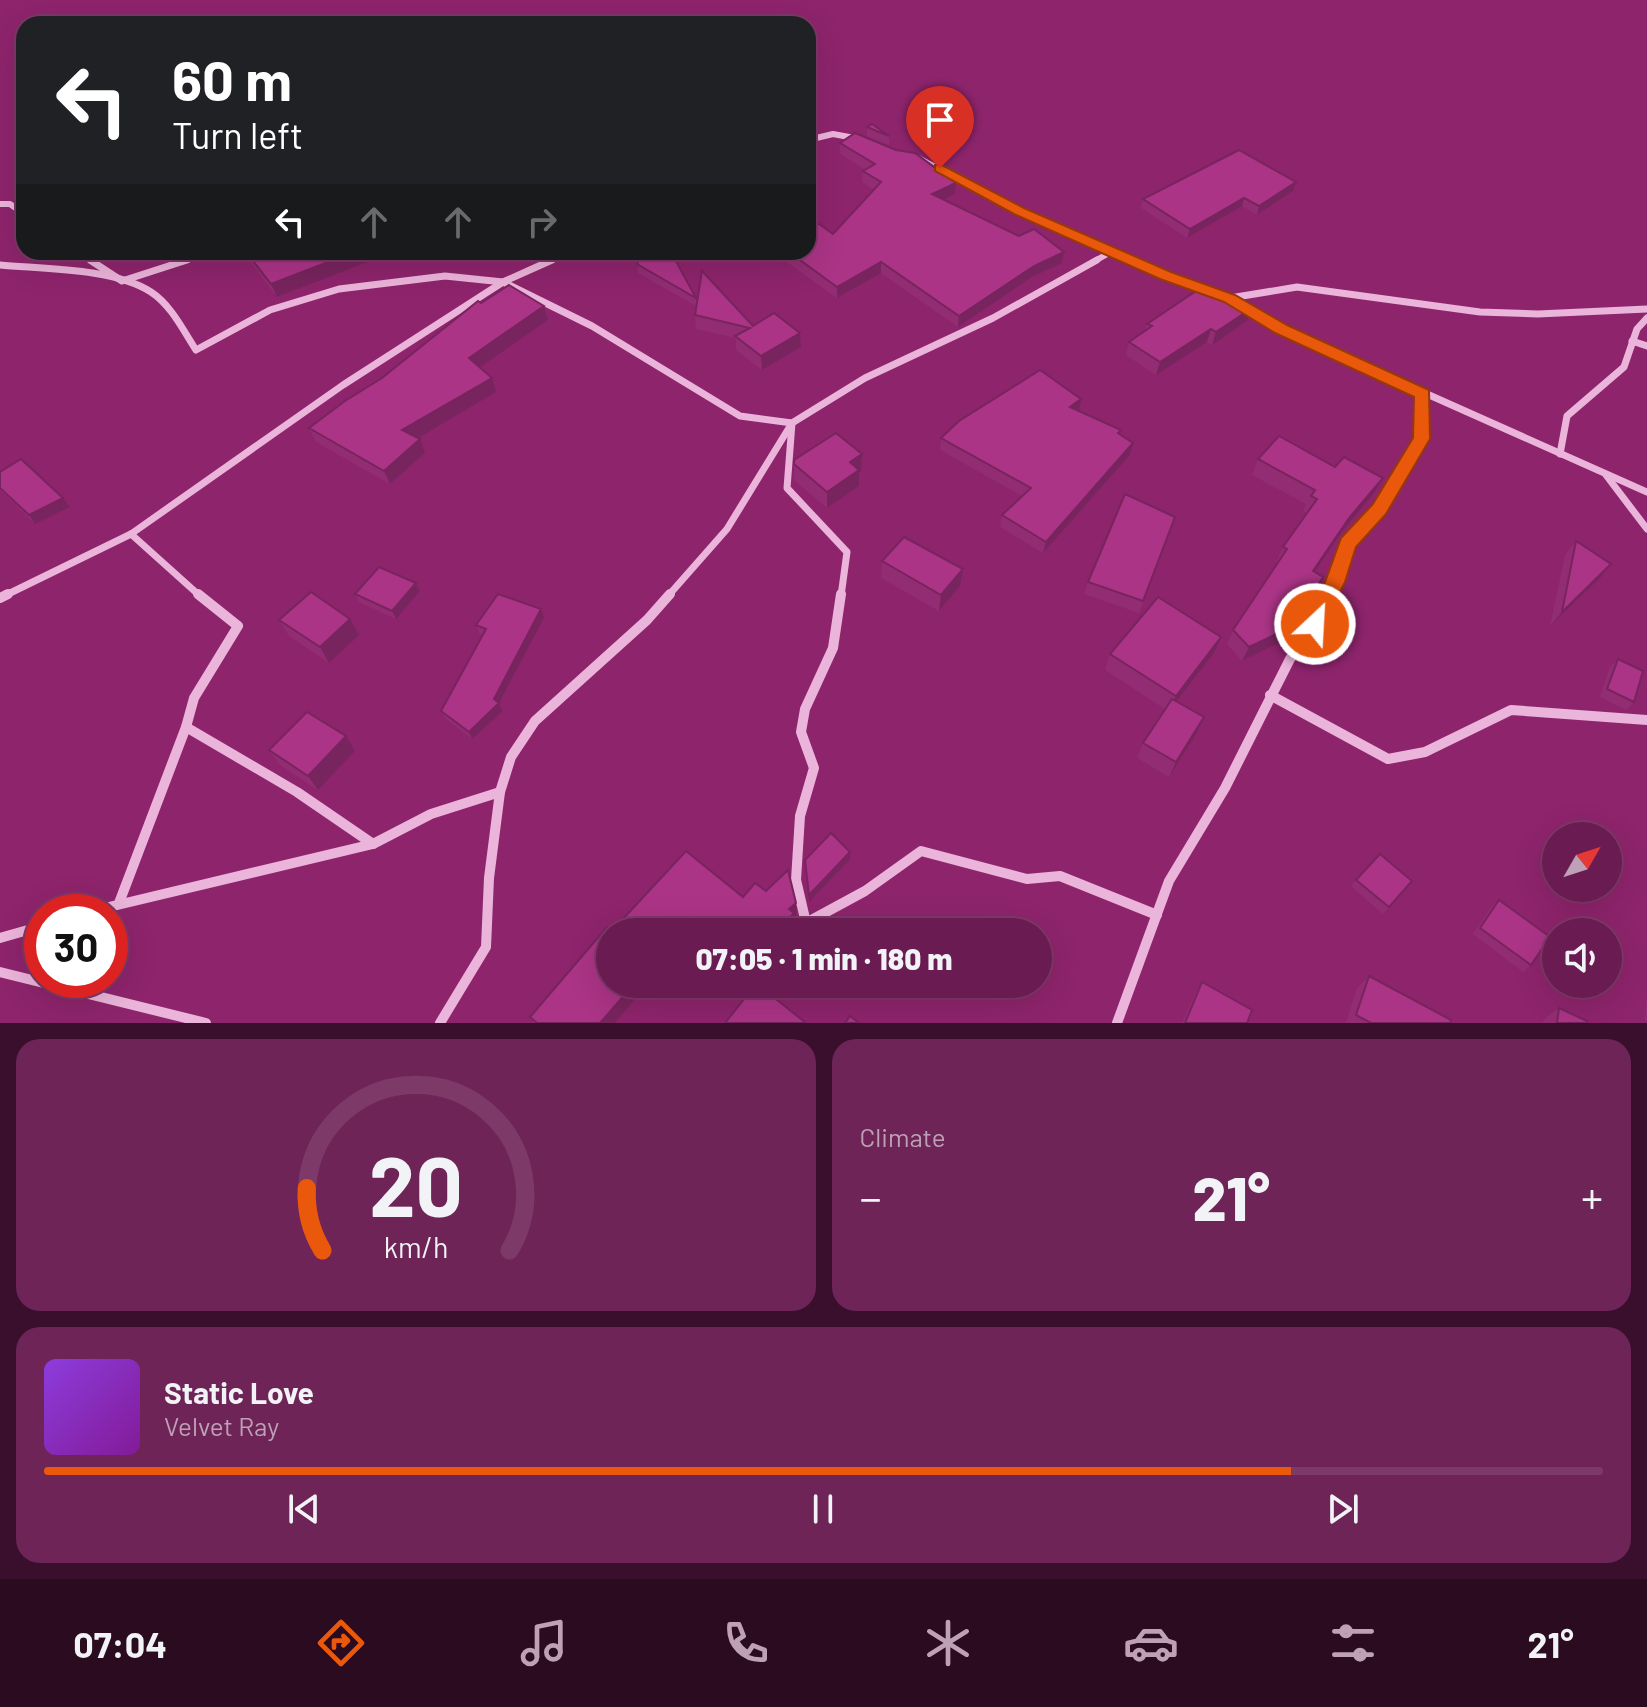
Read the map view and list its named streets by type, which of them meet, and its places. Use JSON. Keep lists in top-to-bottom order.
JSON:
{
  "north": "top right",
  "page": {
    "turn": ["60 m", "Turn left"],
    "limit": "30",
    "trip": "07:05 · 1 min · 180 m",
    "tile": "Climate",
    "heat": ["−", "21°", "+"],
    "song": ["Static Love", "Velvet Ray"],
    "tabs": ["07:04", "21°"],
    "gauge": ["20", "km/h"]
  }
}
